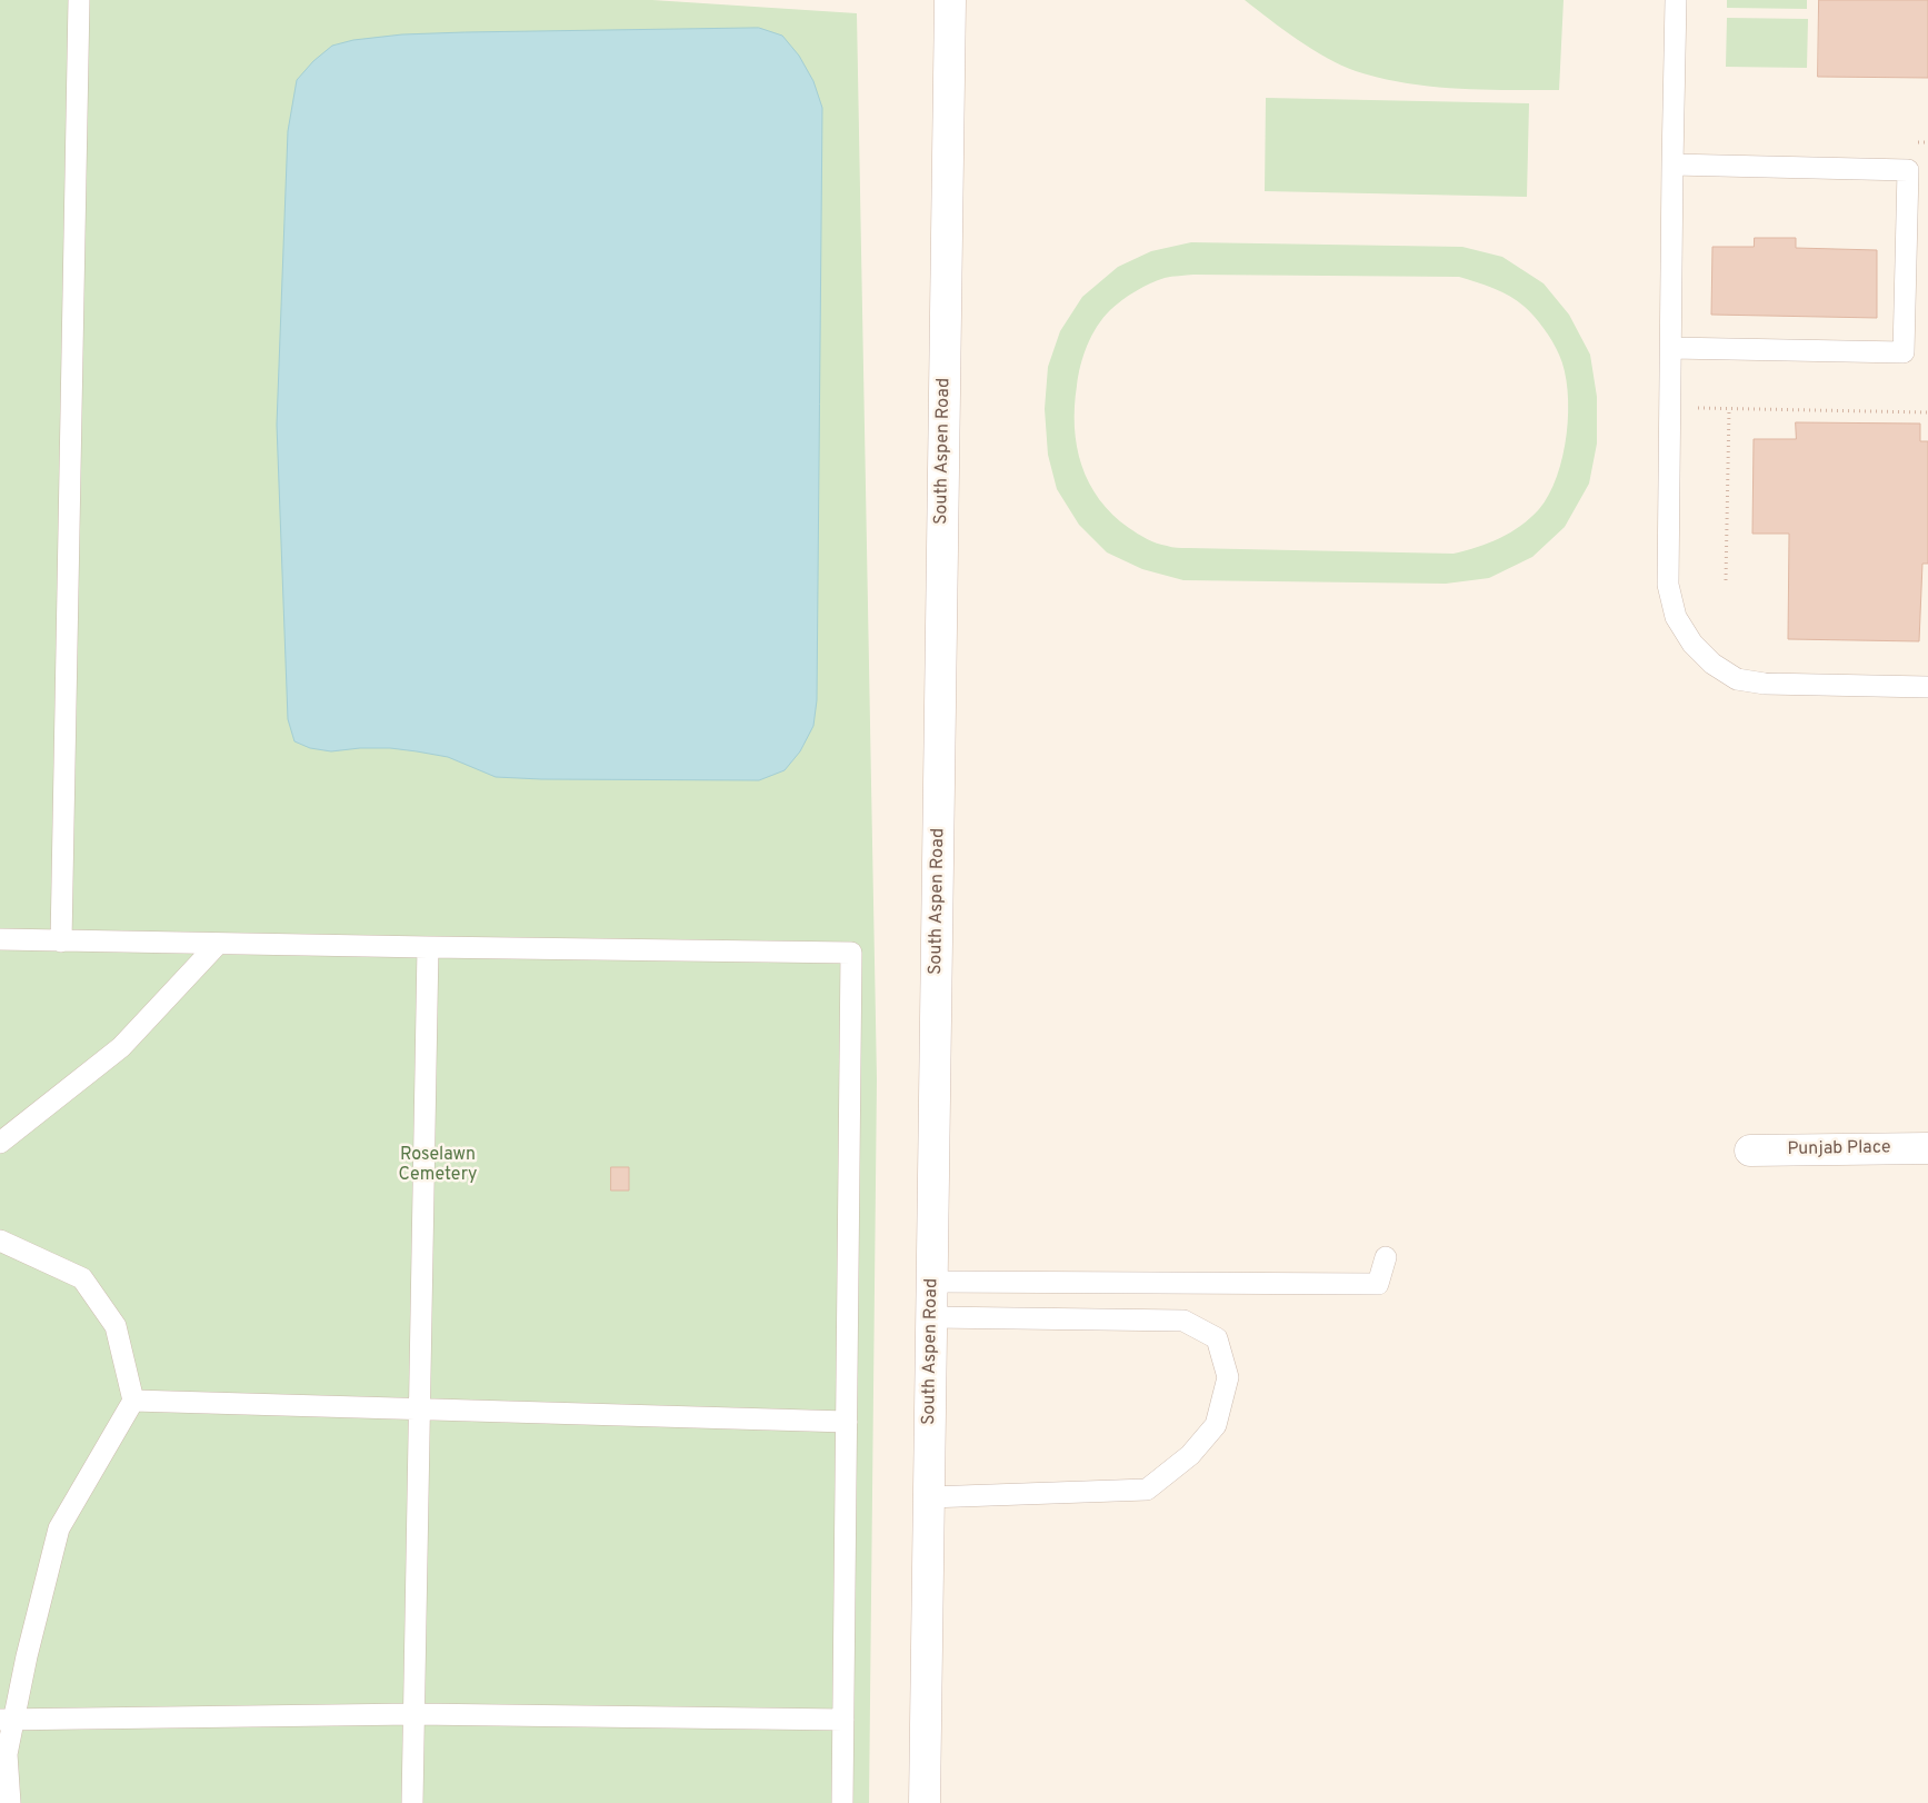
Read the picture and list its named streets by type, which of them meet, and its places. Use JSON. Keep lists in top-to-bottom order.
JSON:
{
  "streets": {
    "street": ["South Aspen Road", "Punjab Place"]
  },
  "parks": ["Roselawn Cemetery"]
}
